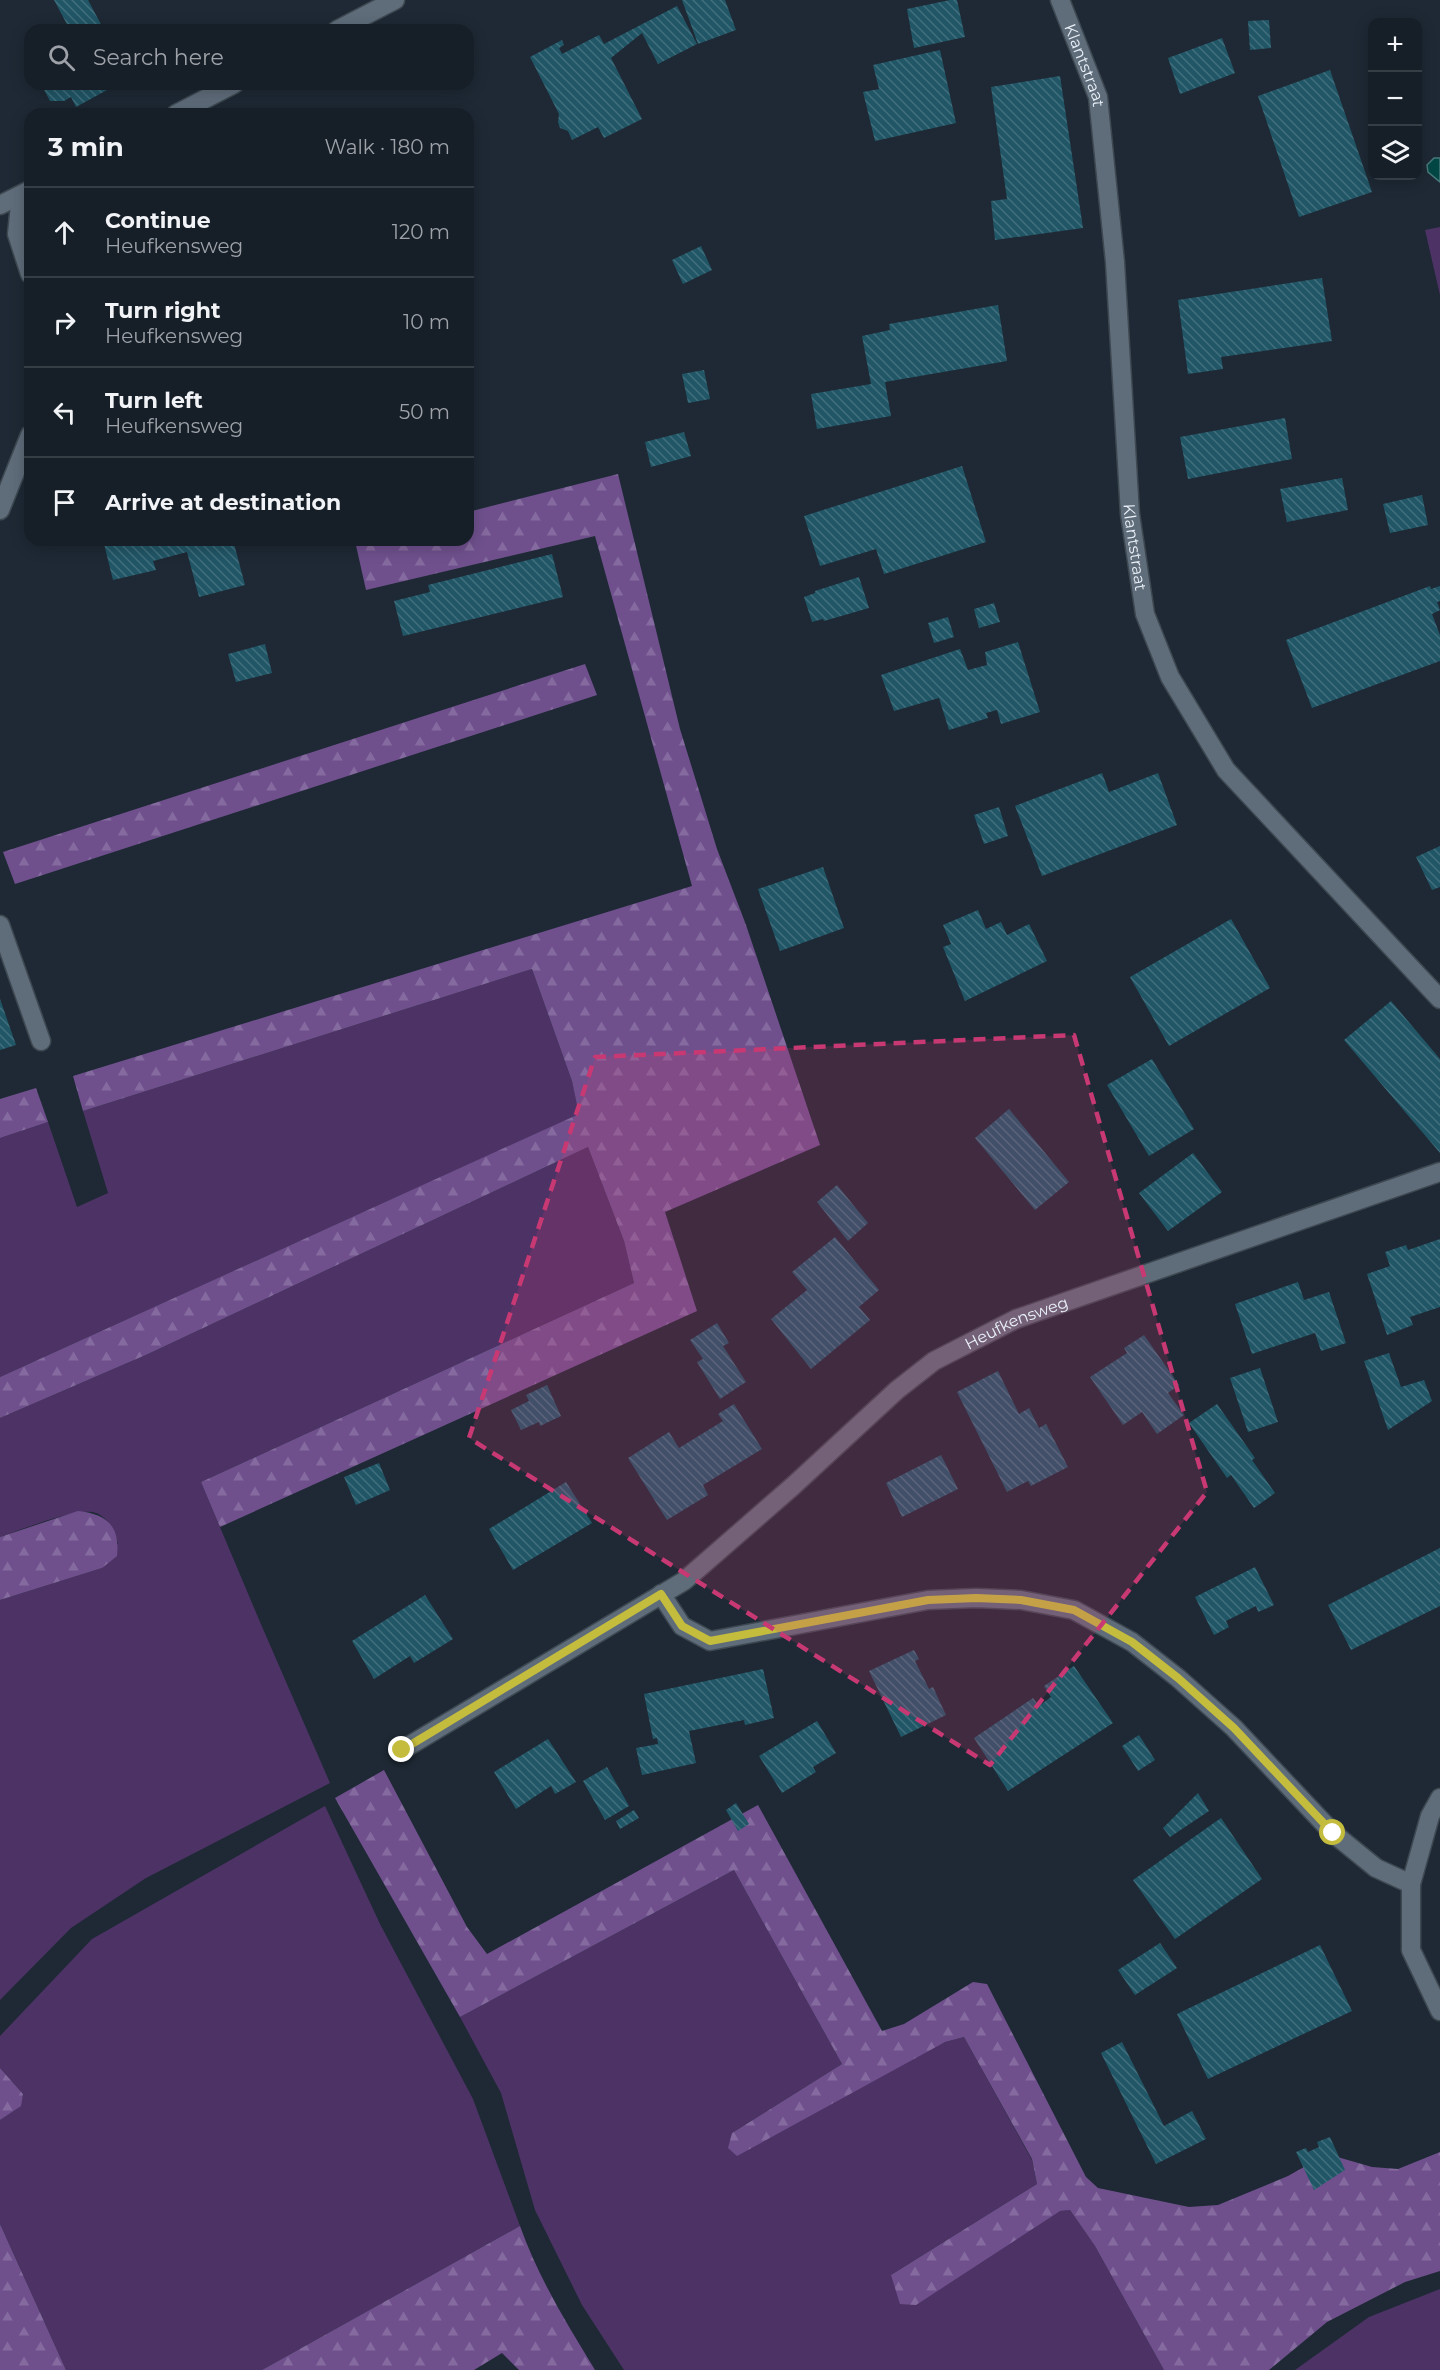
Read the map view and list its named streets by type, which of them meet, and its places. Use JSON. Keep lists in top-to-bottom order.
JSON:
{
  "streets": {
    "street": ["Klantstraat", "Heufkensweg"]
  },
  "page": {
    "map_buttons": ["+", "−"],
    "search": "Search here",
    "heading": ["3 min", "Walk · 180 m"],
    "list": [
      ["Continue", "Heufkensweg", "120 m"],
      ["Turn right", "Heufkensweg", "10 m"],
      ["Turn left", "Heufkensweg", "50 m"],
      "Arrive at destination"
    ]
  }
}
